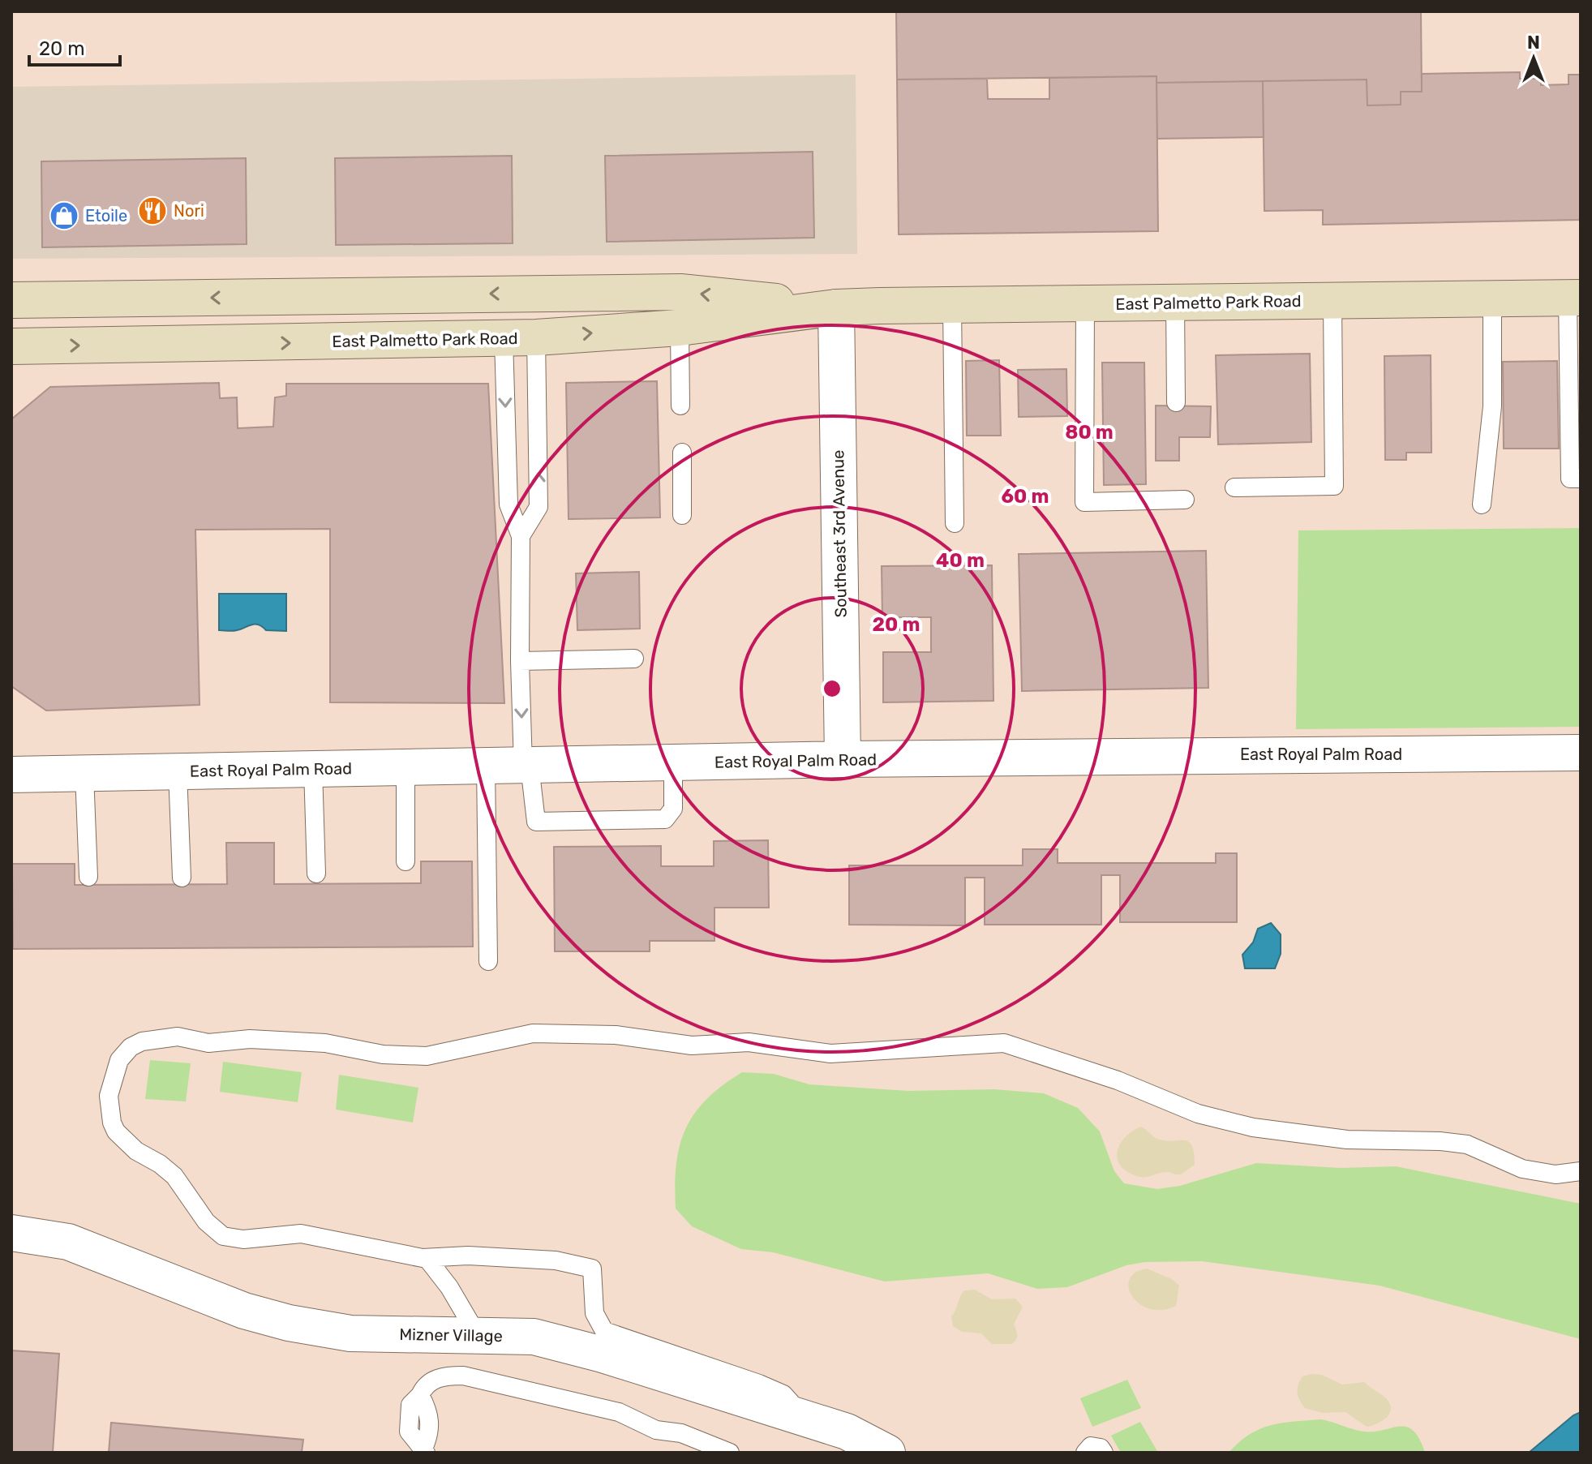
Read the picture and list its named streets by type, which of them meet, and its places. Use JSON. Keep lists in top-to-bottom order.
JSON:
{
  "streets": {
    "main road": ["East Palmetto Park Road"],
    "street": ["Southeast 3rd Avenue", "East Royal Palm Road", "Mizner Village"]
  },
  "crossings": [
    ["East Palmetto Park Road", "Southeast 3rd Avenue"],
    ["Southeast 3rd Avenue", "East Royal Palm Road"]
  ],
  "places": {
    "restaurant": ["Nori"],
    "shop": ["Etoile"]
  },
  "scale_bar": "20 m",
  "north": "top",
  "rings": [
    "80 m",
    "60 m",
    "40 m",
    "20 m"
  ]
}
